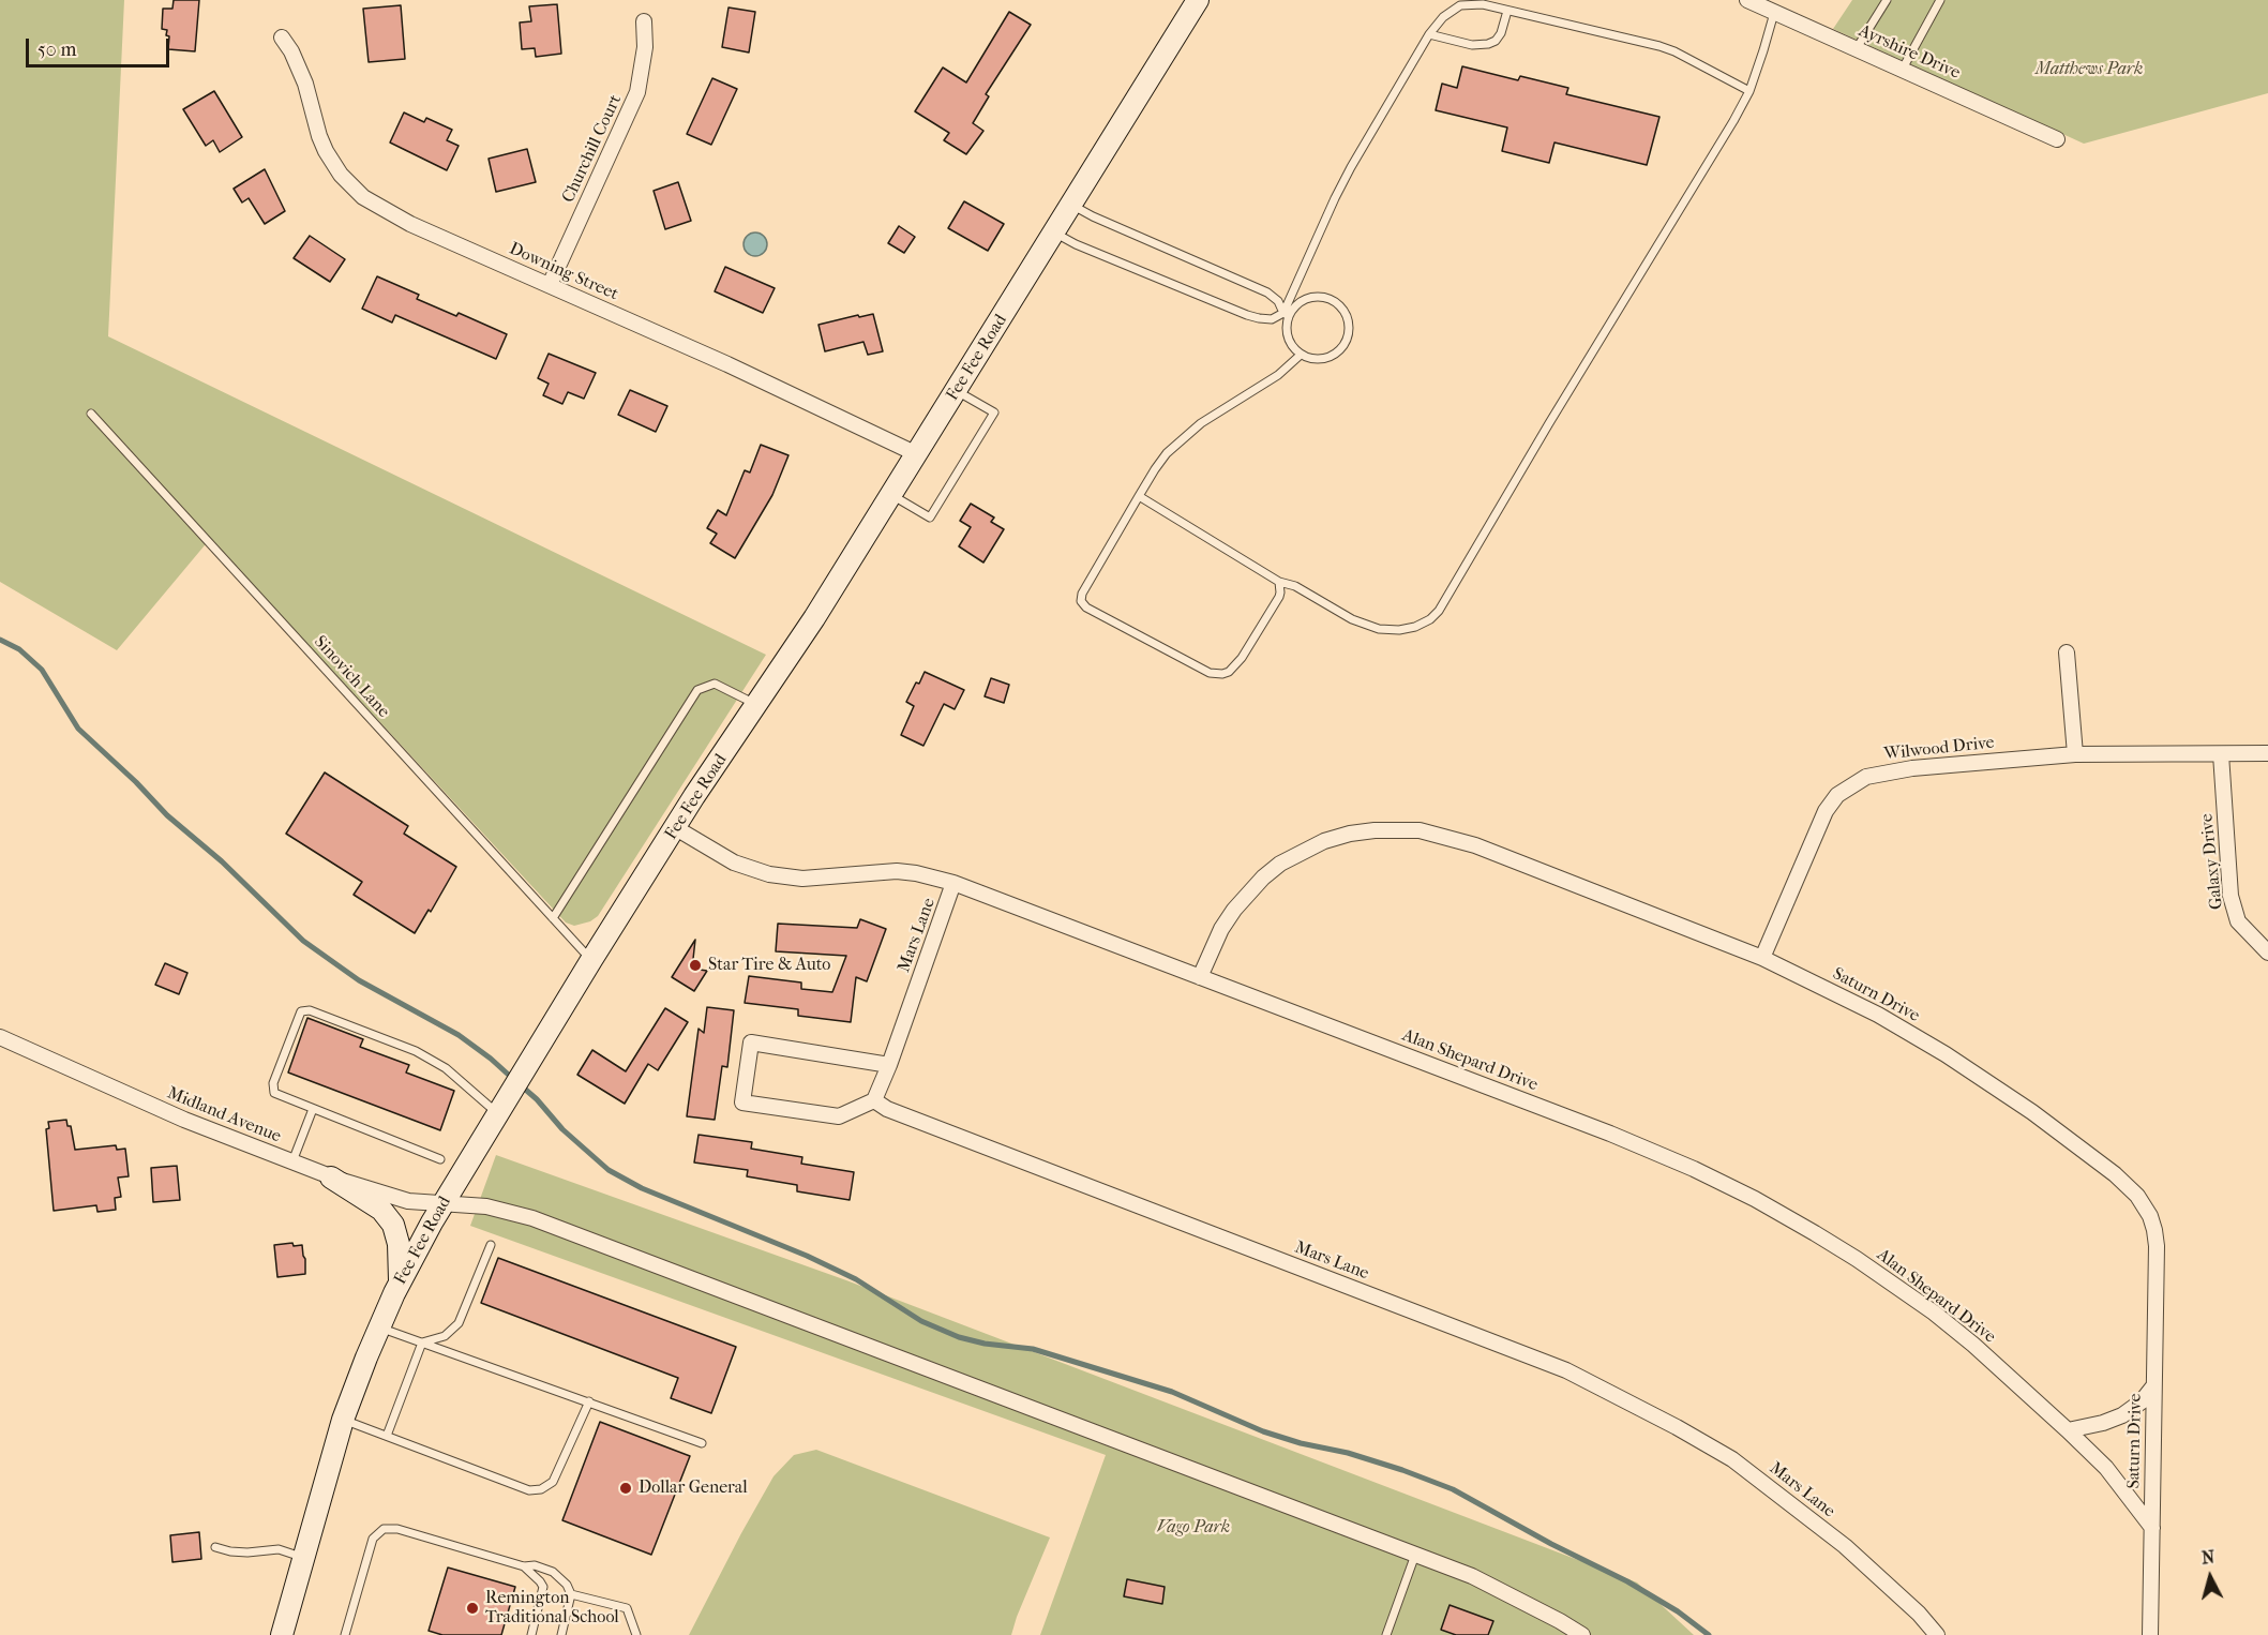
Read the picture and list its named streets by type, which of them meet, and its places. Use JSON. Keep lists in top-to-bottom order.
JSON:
{
  "streets": {
    "street": [
      "Ayrshire Drive",
      "Churchill Court",
      "Downing Street",
      "Fee Fee Road",
      "Wilwood Drive",
      "Galaxy Drive",
      "Mars Lane",
      "Saturn Drive",
      "Alan Shepard Drive",
      "Midland Avenue"
    ],
    "lane": ["Sinovich Lane"]
  },
  "crossings": [
    ["Churchill Court", "Downing Street"],
    ["Downing Street", "Fee Fee Road"],
    ["Fee Fee Road", "Sinovich Lane"],
    ["Fee Fee Road", "Alan Shepard Drive"],
    ["Fee Fee Road", "Midland Avenue"],
    ["Wilwood Drive", "Galaxy Drive"],
    ["Wilwood Drive", "Saturn Drive"],
    ["Mars Lane", "Alan Shepard Drive"],
    ["Saturn Drive", "Alan Shepard Drive"]
  ],
  "parks": ["Matthews Park", "Vago Park"],
  "places": ["Star Tire & Auto", "Dollar General", "Remington Traditional School"],
  "scale_bar": "50 m",
  "north": "top"
}
